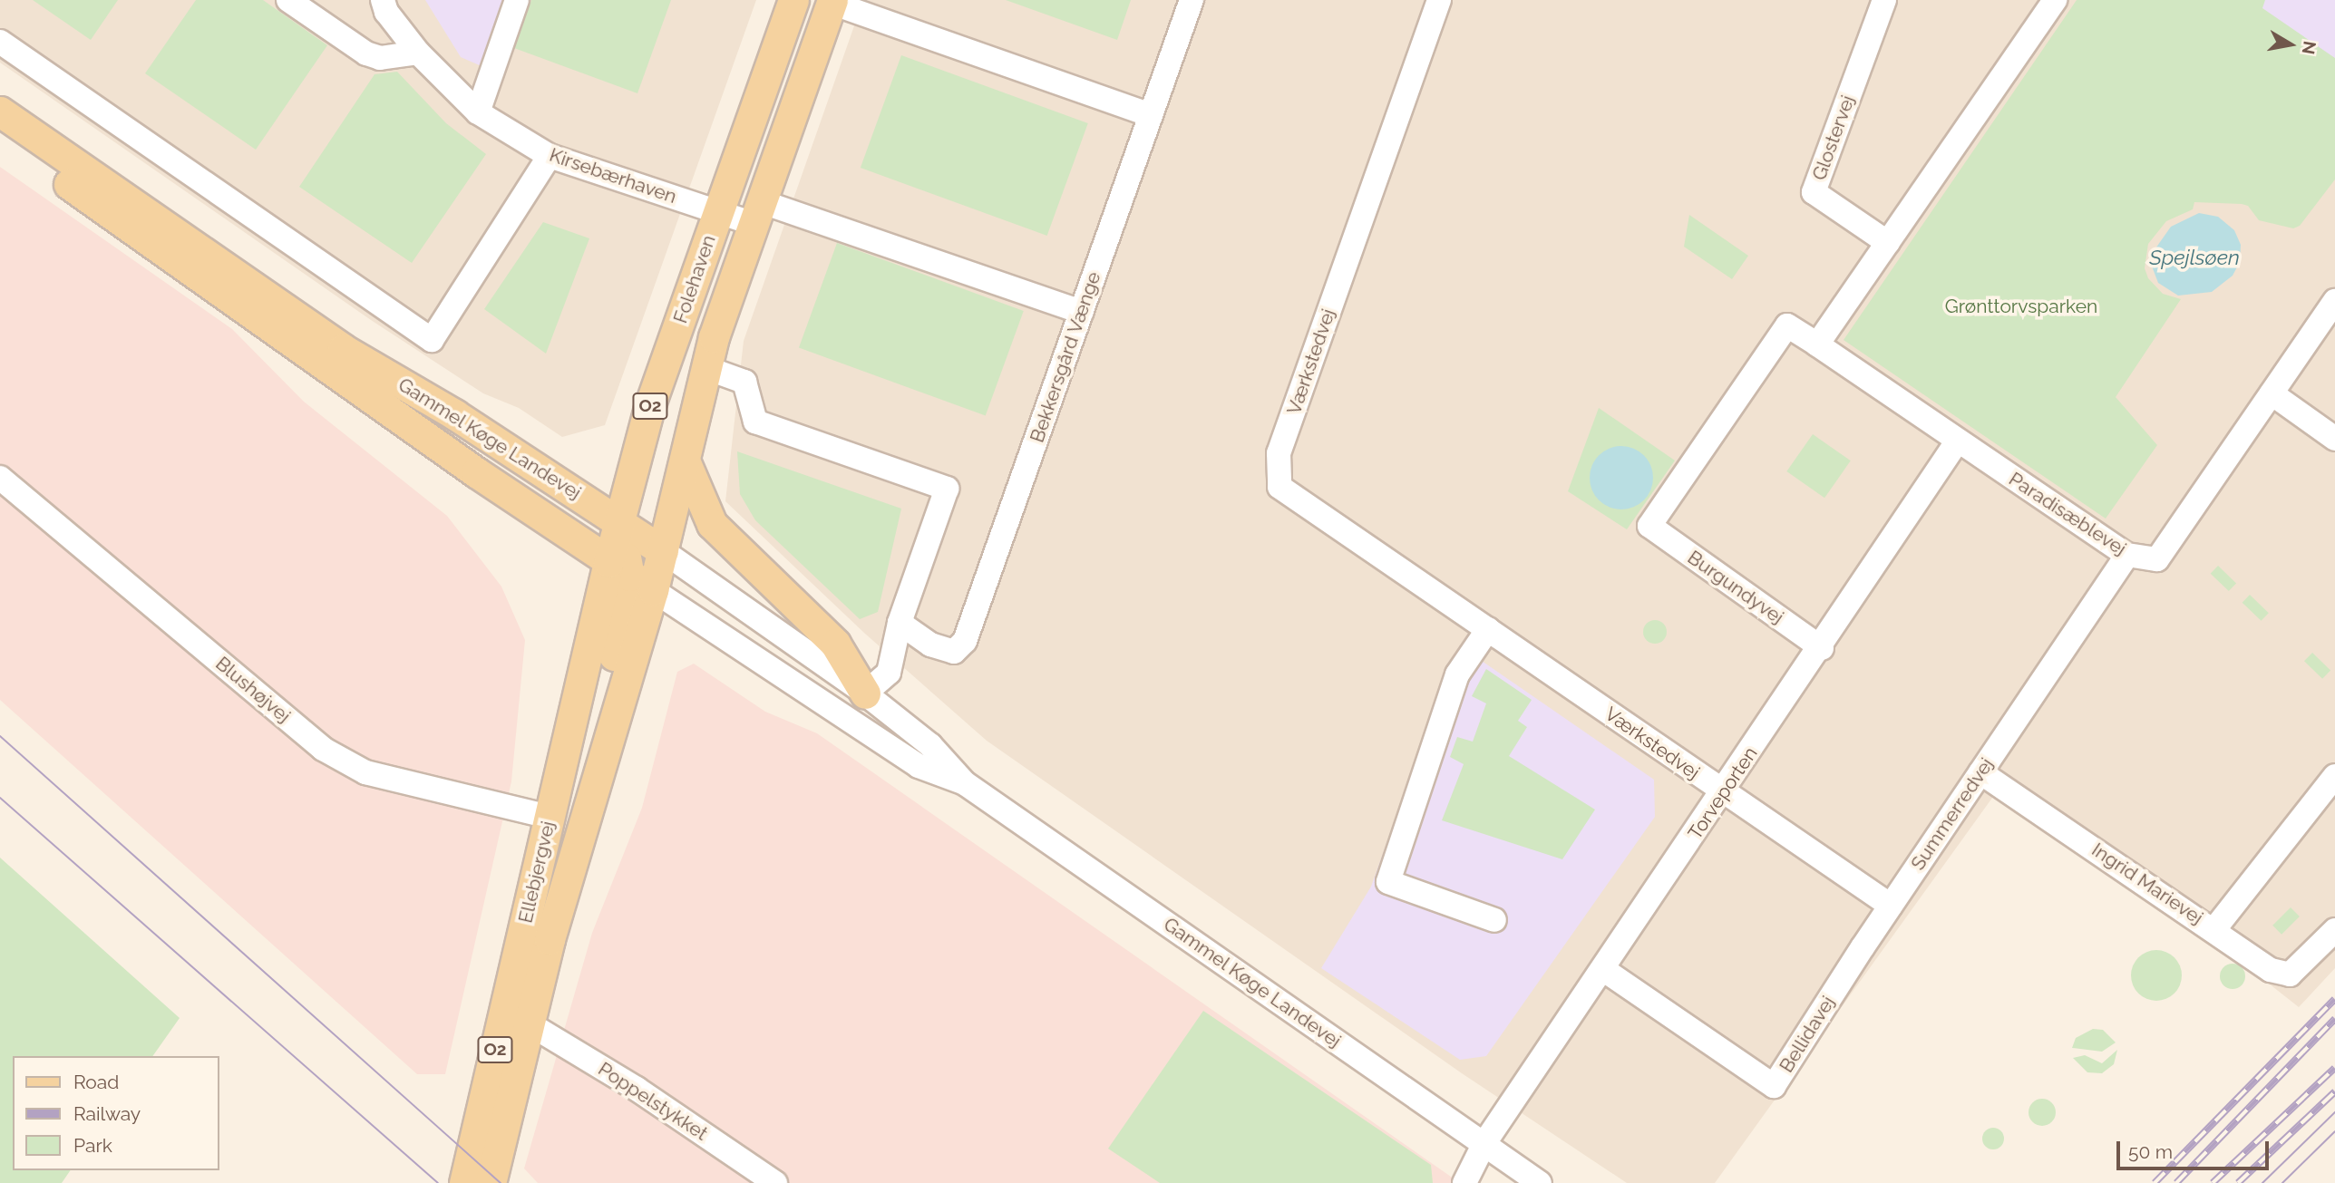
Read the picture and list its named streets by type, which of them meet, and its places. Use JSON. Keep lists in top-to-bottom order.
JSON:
{
  "streets": {
    "main road": [
      "Folehaven",
      "O2",
      "Gammel Køge Landevej",
      "Ellebjergvej"
    ],
    "street": [
      "Glostervej",
      "Kirsebærhaven",
      "Bekkersgård Vænge",
      "Værkstedvej",
      "Paradisæblevej",
      "Burgundyvej",
      "Blushøjvej",
      "Torveporten",
      "Summerredvej",
      "Ingrid Marievej",
      "Bellidavej",
      "Poppelstykket"
    ]
  },
  "crossings": [
    ["Kirsebærhaven", "Folehaven"],
    ["Folehaven", "Bekkersgård Vænge"],
    ["Folehaven", "Gammel Køge Landevej"],
    ["Folehaven", "Ellebjergvej"],
    ["Værkstedvej", "Torveporten"],
    ["Gammel Køge Landevej", "Torveporten"],
    ["Gammel Køge Landevej", "Ellebjergvej"],
    ["Paradisæblevej", "Burgundyvej"],
    ["Paradisæblevej", "Torveporten"],
    ["Paradisæblevej", "Summerredvej"],
    ["Burgundyvej", "Torveporten"],
    ["Blushøjvej", "Ellebjergvej"],
    ["Torveporten", "Bellidavej"],
    ["Summerredvej", "Ingrid Marievej"],
    ["Summerredvej", "Bellidavej"],
    ["Ellebjergvej", "Poppelstykket"]
  ],
  "water": ["Spejlsøen"],
  "parks": ["Grønttorvsparken"],
  "legend": ["Road", "Railway", "Park"],
  "scale_bar": "50 m",
  "north": "right"
}
